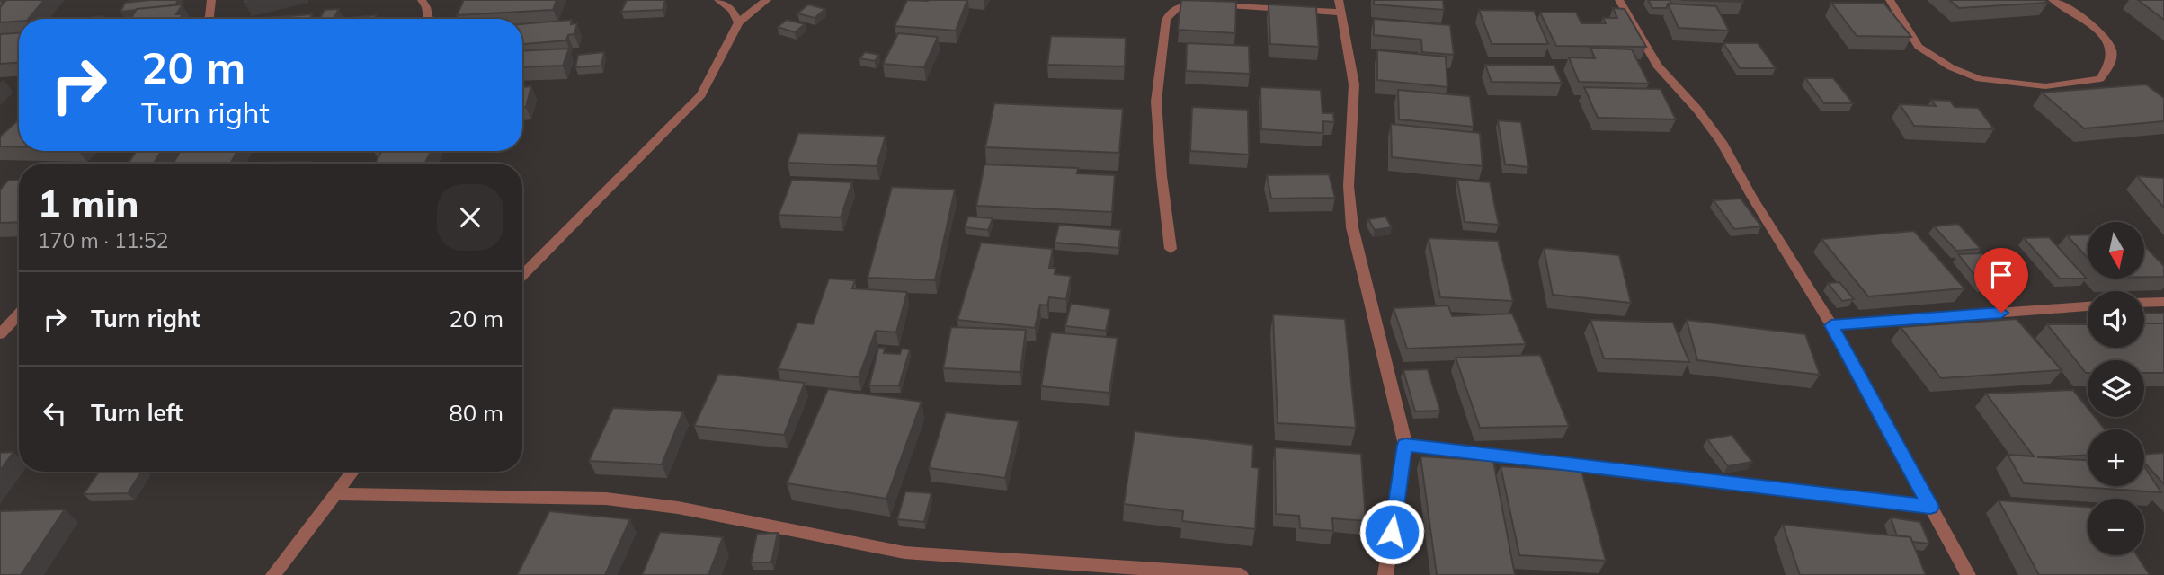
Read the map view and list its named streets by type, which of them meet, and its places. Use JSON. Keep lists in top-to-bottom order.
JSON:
{
  "north": "bottom",
  "page": {
    "turn": ["20 m", "Turn right"],
    "heading": ["1 min", "170 m · 11:52"],
    "map_buttons": ["+", "−"],
    "list": [
      {
        "name": "Turn right",
        "value": "20 m"
      },
      {
        "name": "Turn left",
        "value": "80 m"
      }
    ]
  }
}
